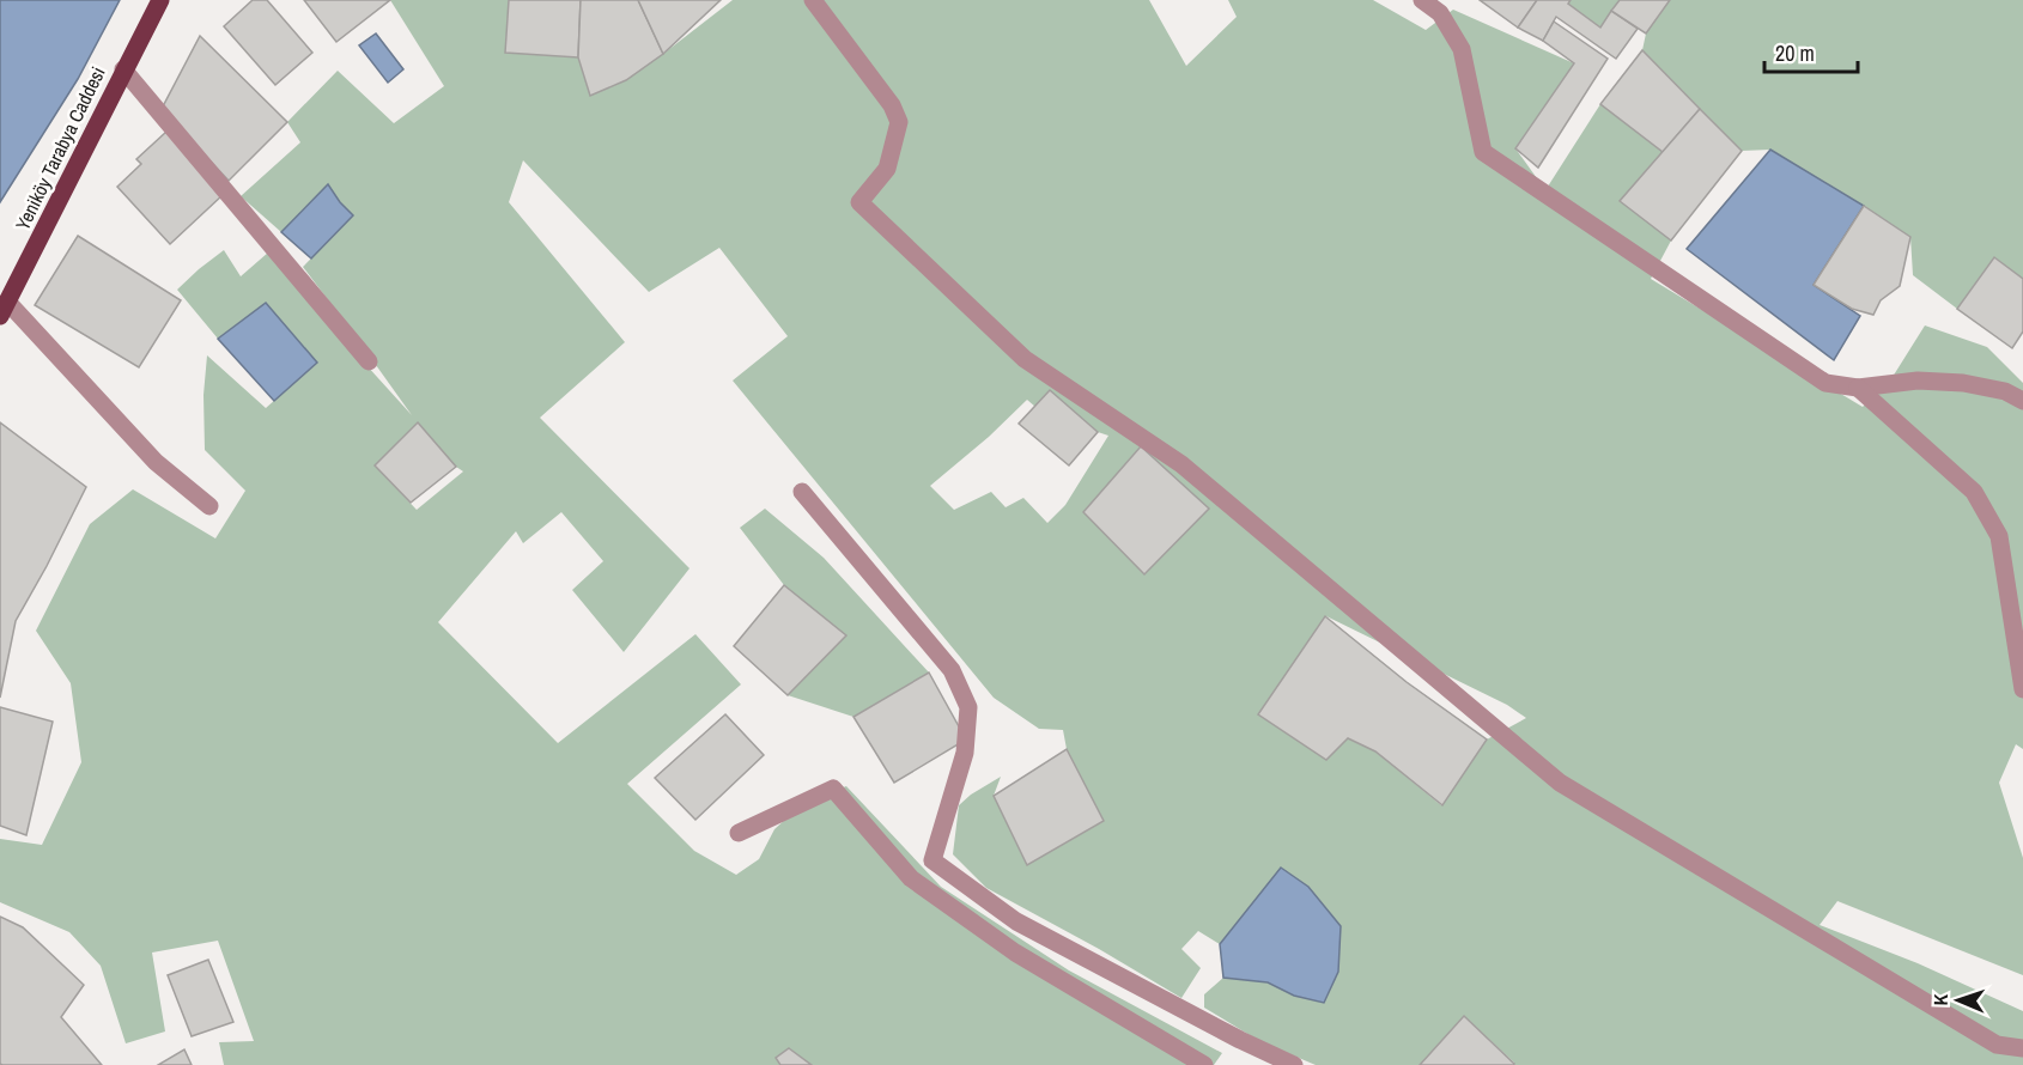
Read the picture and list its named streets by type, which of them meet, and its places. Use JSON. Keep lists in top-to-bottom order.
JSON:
{
  "streets": {
    "main road": ["Yeniköy Tarabya Caddesi"]
  },
  "scale_bar": "20 m",
  "north": "left"
}
